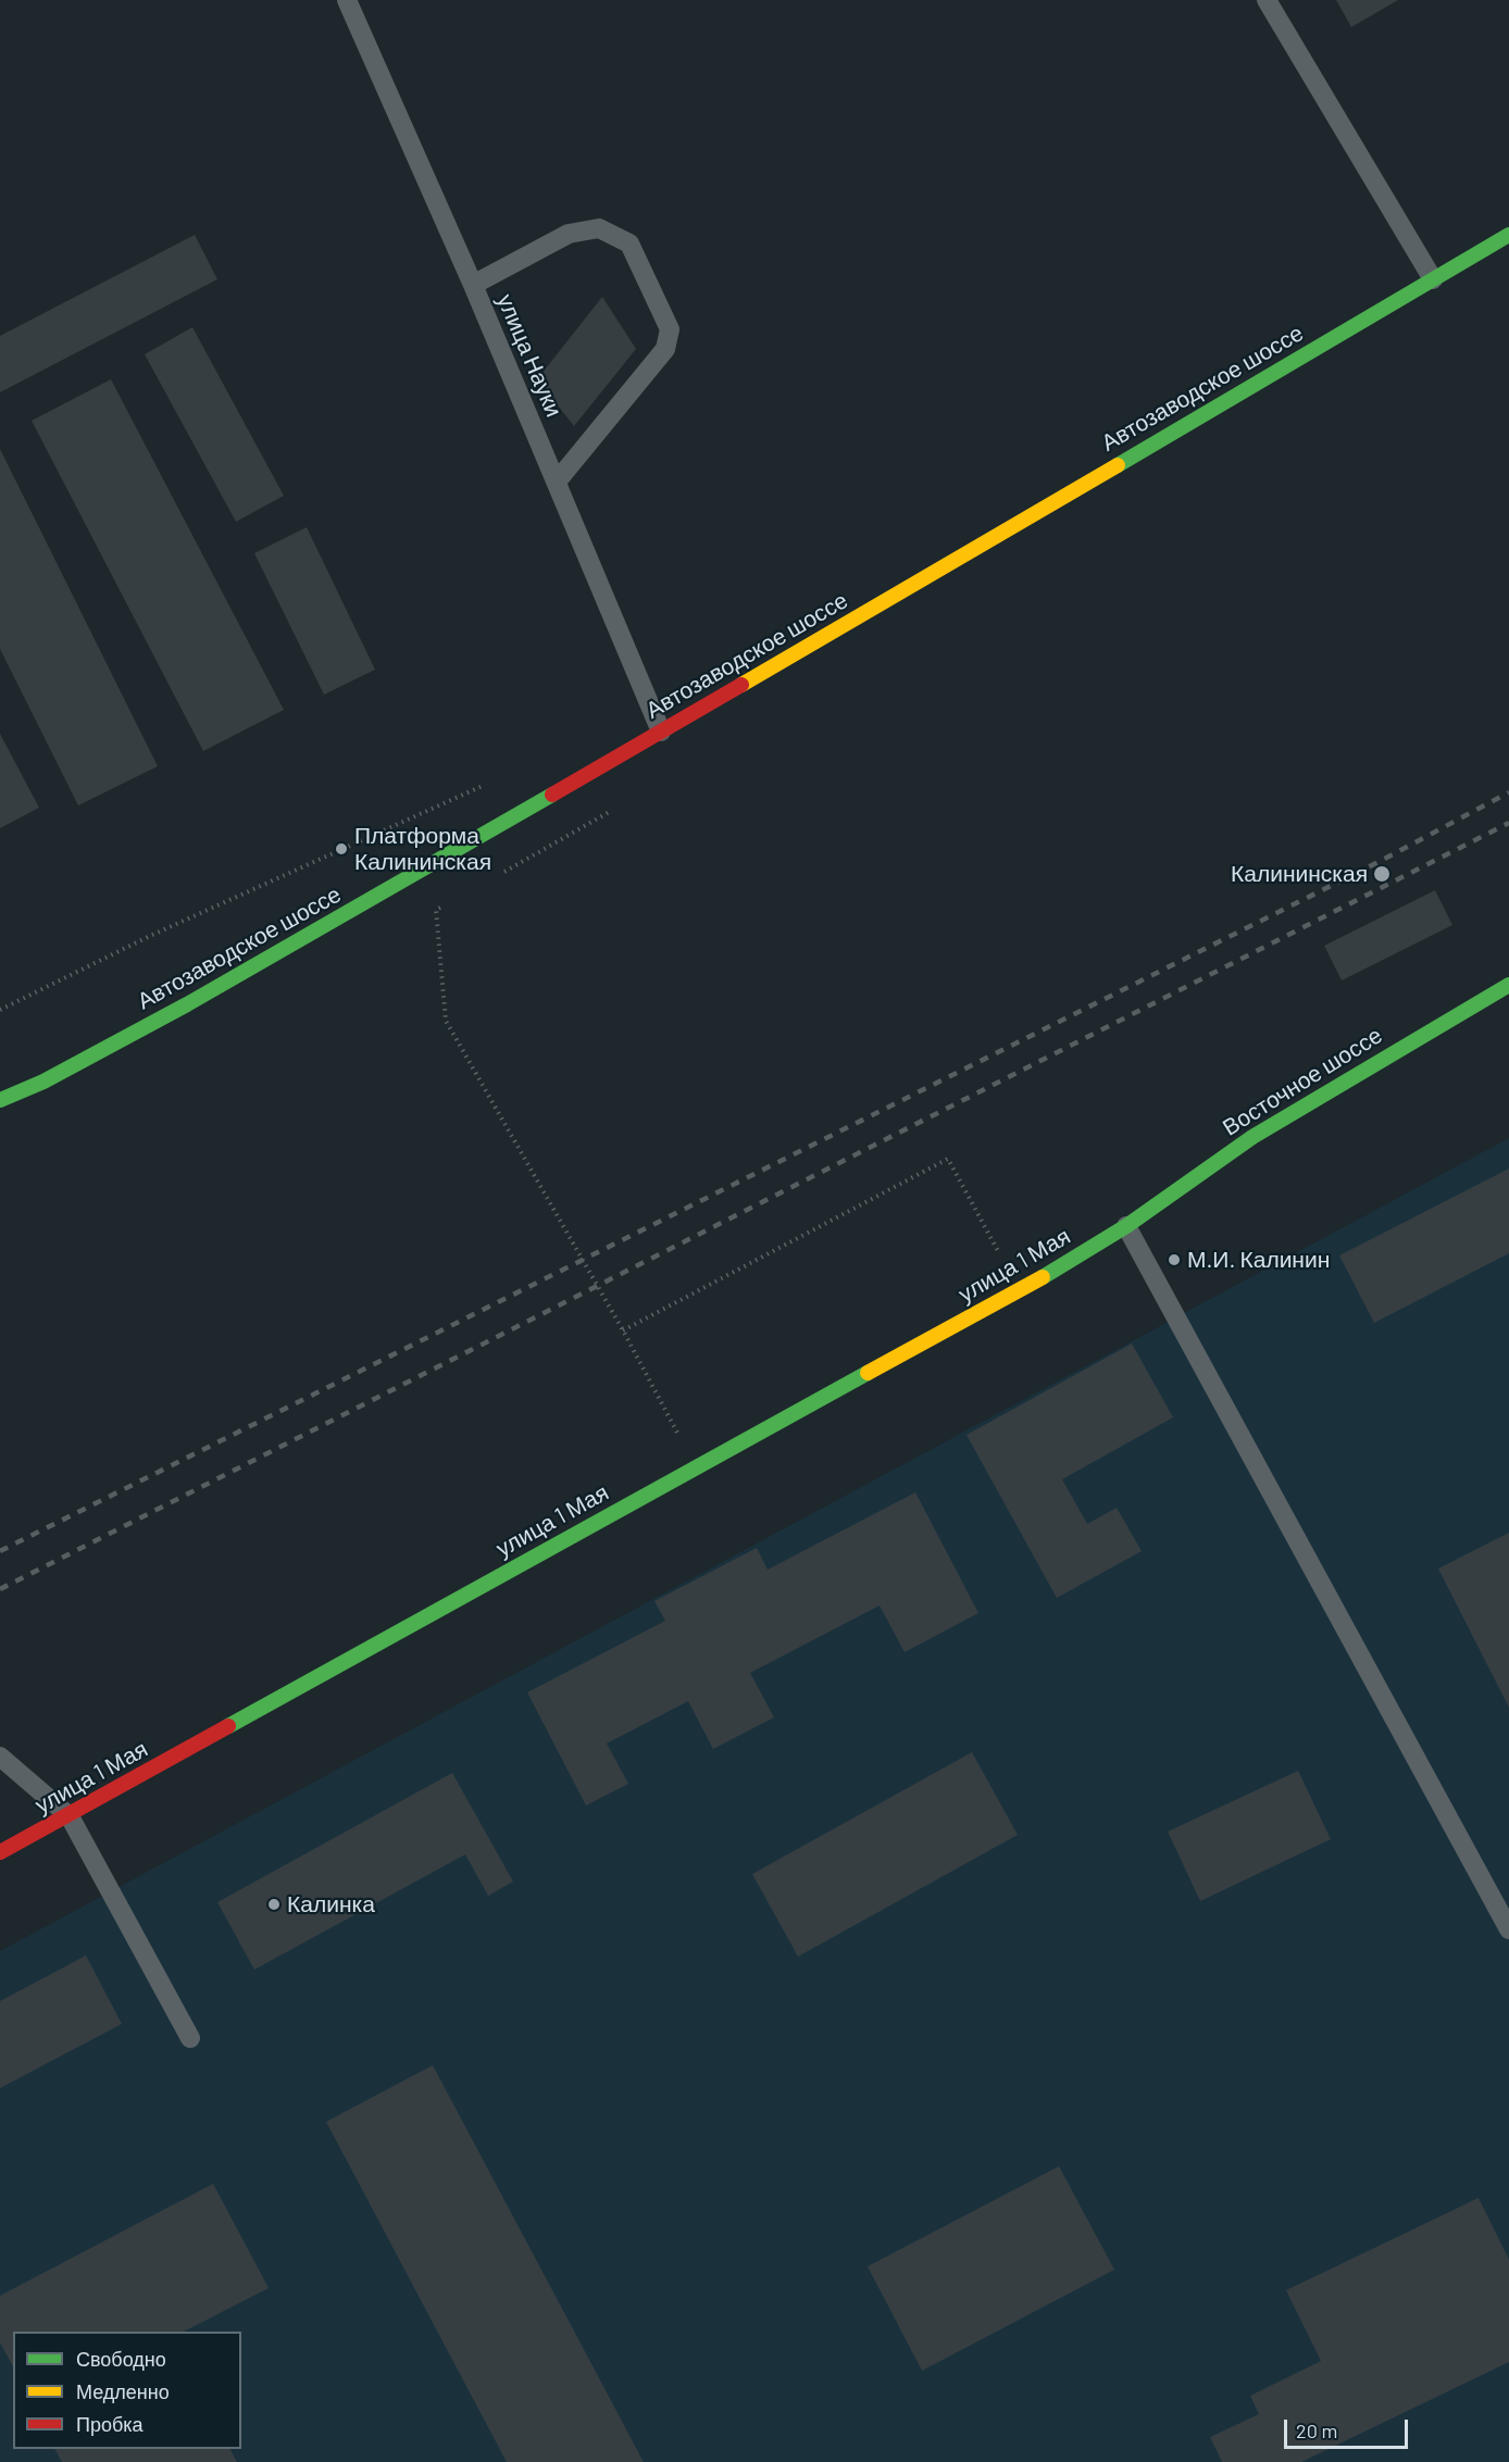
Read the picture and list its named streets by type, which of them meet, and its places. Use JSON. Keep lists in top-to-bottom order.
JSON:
{
  "streets": {
    "street": ["Автозаводское шоссе", "Восточное шоссе", "улица 1 Мая"],
    "lane": ["улица Науки"]
  },
  "crossings": [
    ["улица Науки", "Автозаводское шоссе"],
    ["Восточное шоссе", "улица 1 Мая"]
  ],
  "places": [
    "Платформа Калининская",
    "Калининская",
    "М.И. Калинин",
    "Калинка"
  ],
  "legend": ["Свободно", "Медленно", "Пробка"],
  "scale_bar": "20 m"
}
